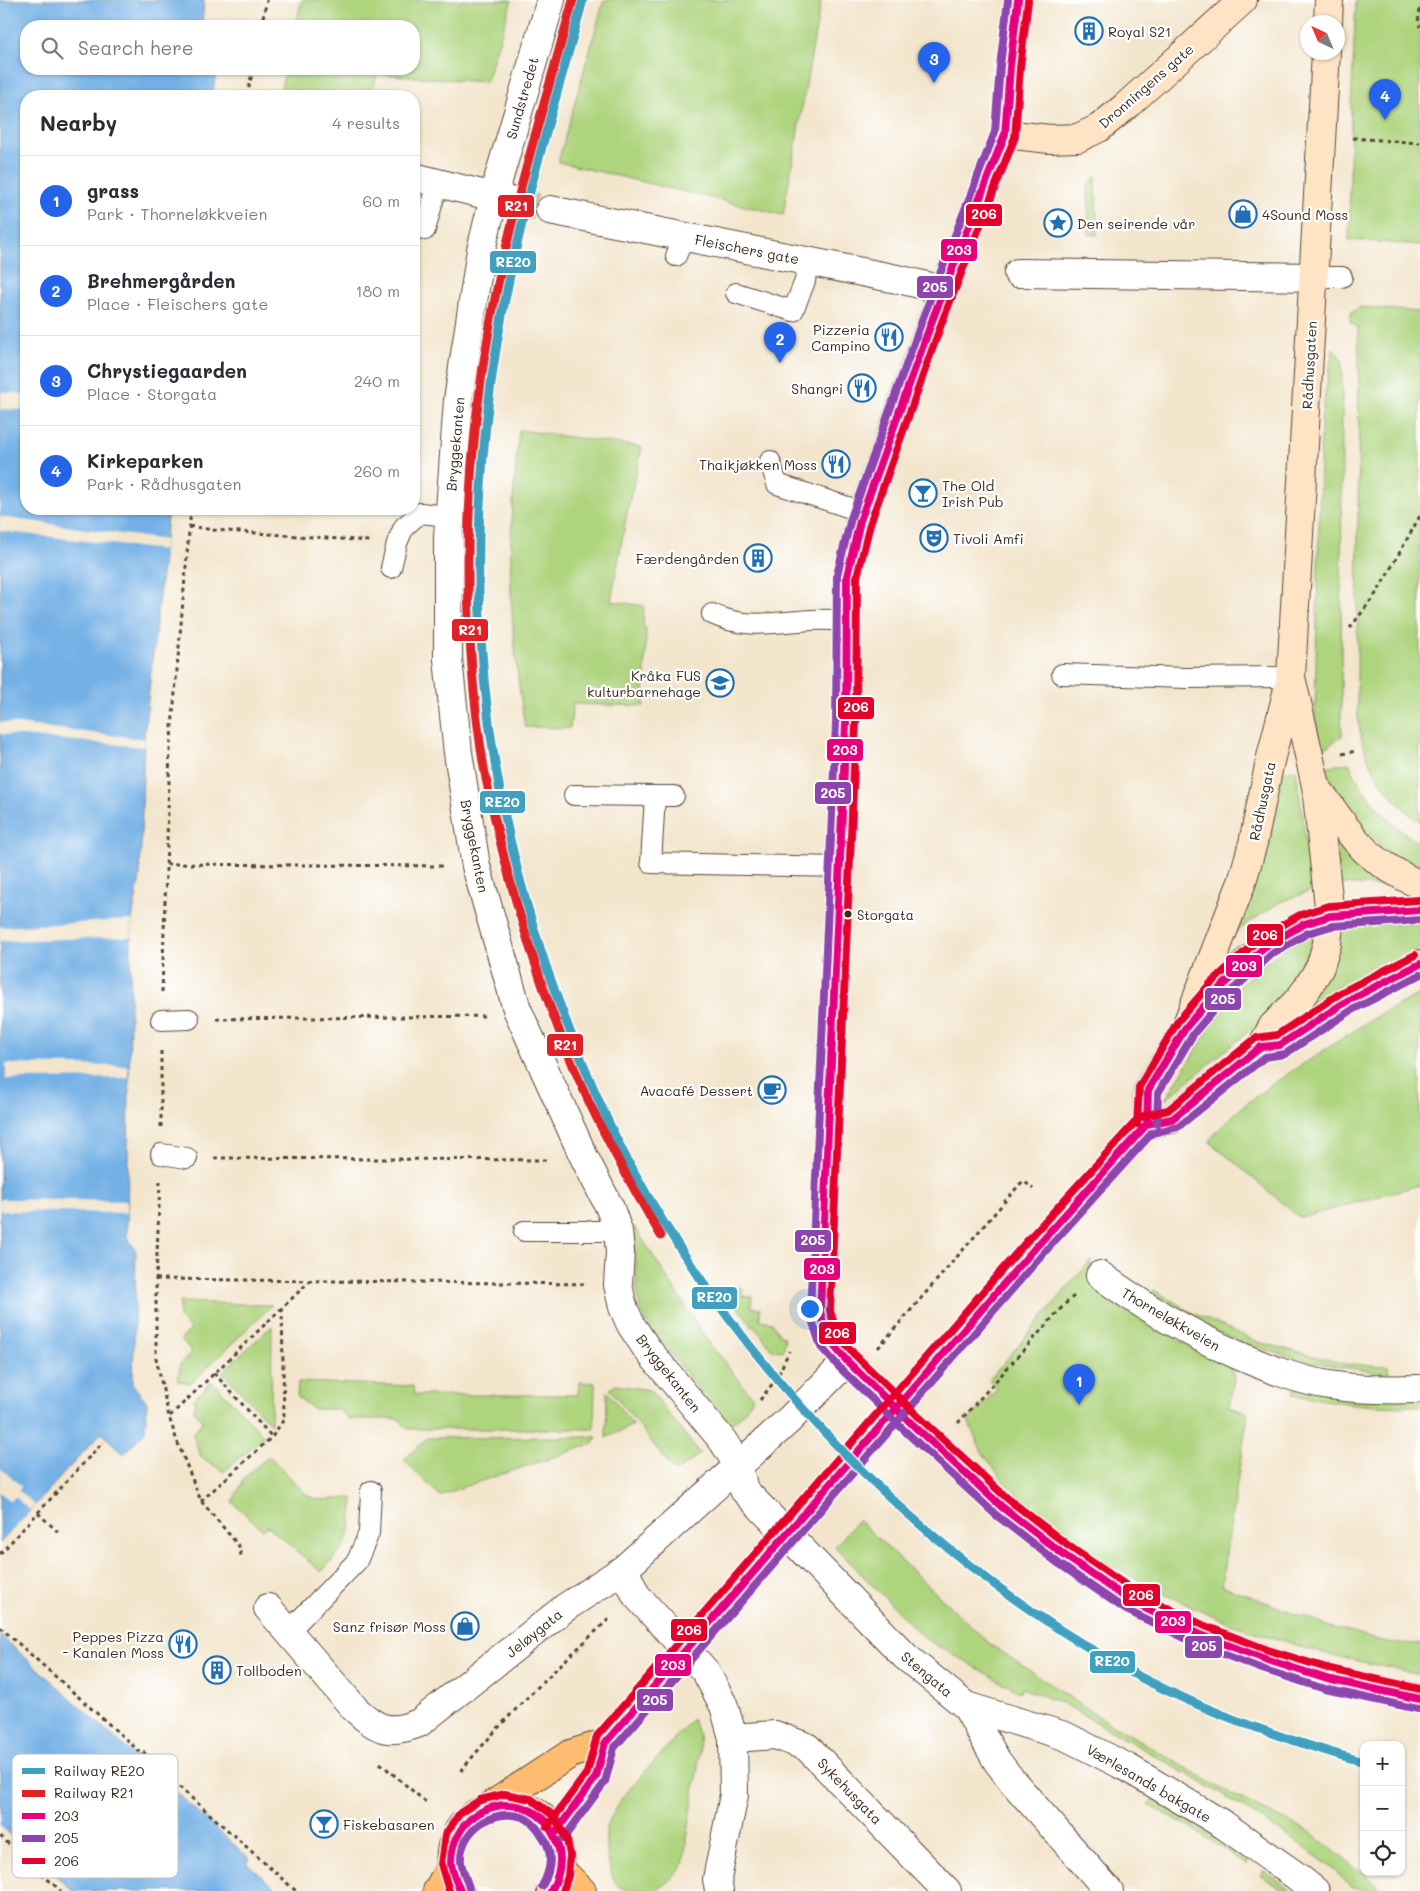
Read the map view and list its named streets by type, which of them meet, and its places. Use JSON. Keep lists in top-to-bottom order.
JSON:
{
  "streets": {
    "street": [
      "Dronningens gate",
      "Sundstredet",
      "Fleischers gate",
      "Rådhusgaten",
      "Bryggekanten",
      "Rådhusgata",
      "Thorneløkkveien",
      "Jeløygata",
      "Stengata",
      "Værlesands bakgate",
      "Sykehusgata"
    ]
  },
  "crossings": [
    ["Sundstredet", "Bryggekanten"],
    ["Rådhusgaten", "Rådhusgata"],
    ["Bryggekanten", "Jeløygata"],
    ["Bryggekanten", "Stengata"],
    ["Jeløygata", "Stengata"],
    ["Stengata", "Værlesands bakgate"]
  ],
  "places": {
    "building": ["Royal S21", "Færdengården", "Tollboden"],
    "shop": ["4Sound Moss", "Sanz frisør Moss"],
    "place": ["Den seirende vår"],
    "restaurant": [
      "Pizzeria Campino",
      "Shangri",
      "Thaikjøkken Moss",
      "Peppes Pizza - Kanalen Moss"
    ],
    "bar": ["The Old Irish Pub", "Fiskebasaren"],
    "theatre": ["Tivoli Amfi"],
    "school or university": ["Kråka FUS kulturbarnehage"],
    "other": ["Storgata"],
    "cafe": ["Avacafé Dessert"]
  },
  "lines": [
    "rail line RE20",
    "rail line R21",
    "transit line 203",
    "transit line 205",
    "transit line 206"
  ],
  "legend": [
    "Railway RE20",
    "Railway R21",
    "203",
    "205",
    "206"
  ],
  "north": "top left",
  "page": {
    "search": "Search here",
    "pins": [
      "3",
      "4",
      "2",
      "1"
    ],
    "heading": ["Nearby", "4 results"],
    "list": [
      {
        "mark": "1",
        "name": "grass",
        "note": "Park · Thorneløkkveien",
        "value": "60 m"
      },
      {
        "mark": "2",
        "name": "Brehmergården",
        "note": "Place · Fleischers gate",
        "value": "180 m"
      },
      {
        "mark": "3",
        "name": "Chrystiegaarden",
        "note": "Place · Storgata",
        "value": "240 m"
      },
      {
        "mark": "4",
        "name": "Kirkeparken",
        "note": "Park · Rådhusgaten",
        "value": "260 m"
      }
    ],
    "map_buttons": ["+", "−"]
  }
}
